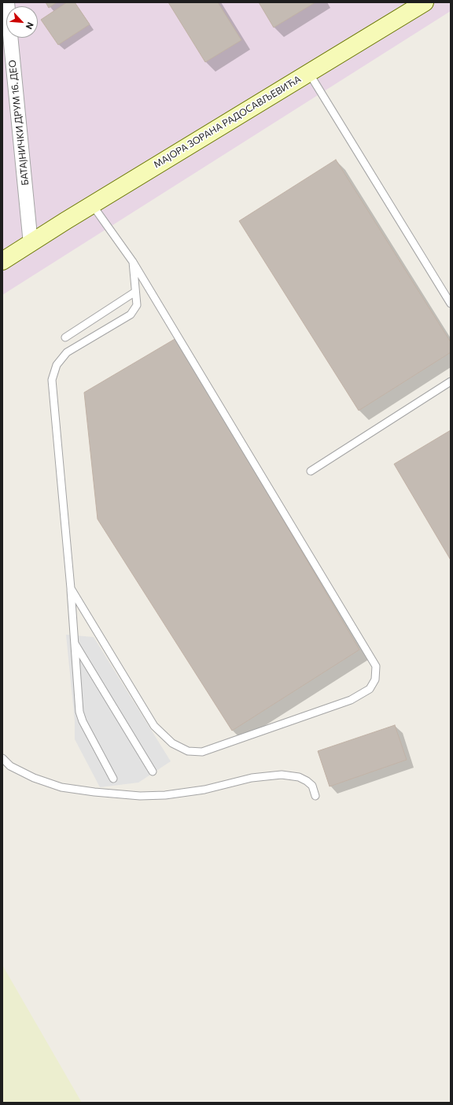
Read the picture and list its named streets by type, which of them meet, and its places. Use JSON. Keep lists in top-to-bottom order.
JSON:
{
  "streets": {
    "main road": ["МАЈОРА ЗОРАНА РАДОСАВЉЕВИЋА"],
    "street": ["БАТАЈНИЧКИ ДРУМ 16. ДЕО"]
  },
  "crossings": [
    ["МАЈОРА ЗОРАНА РАДОСАВЉЕВИЋА", "БАТАЈНИЧКИ ДРУМ 16. ДЕО"]
  ],
  "north": "bottom right"
}
